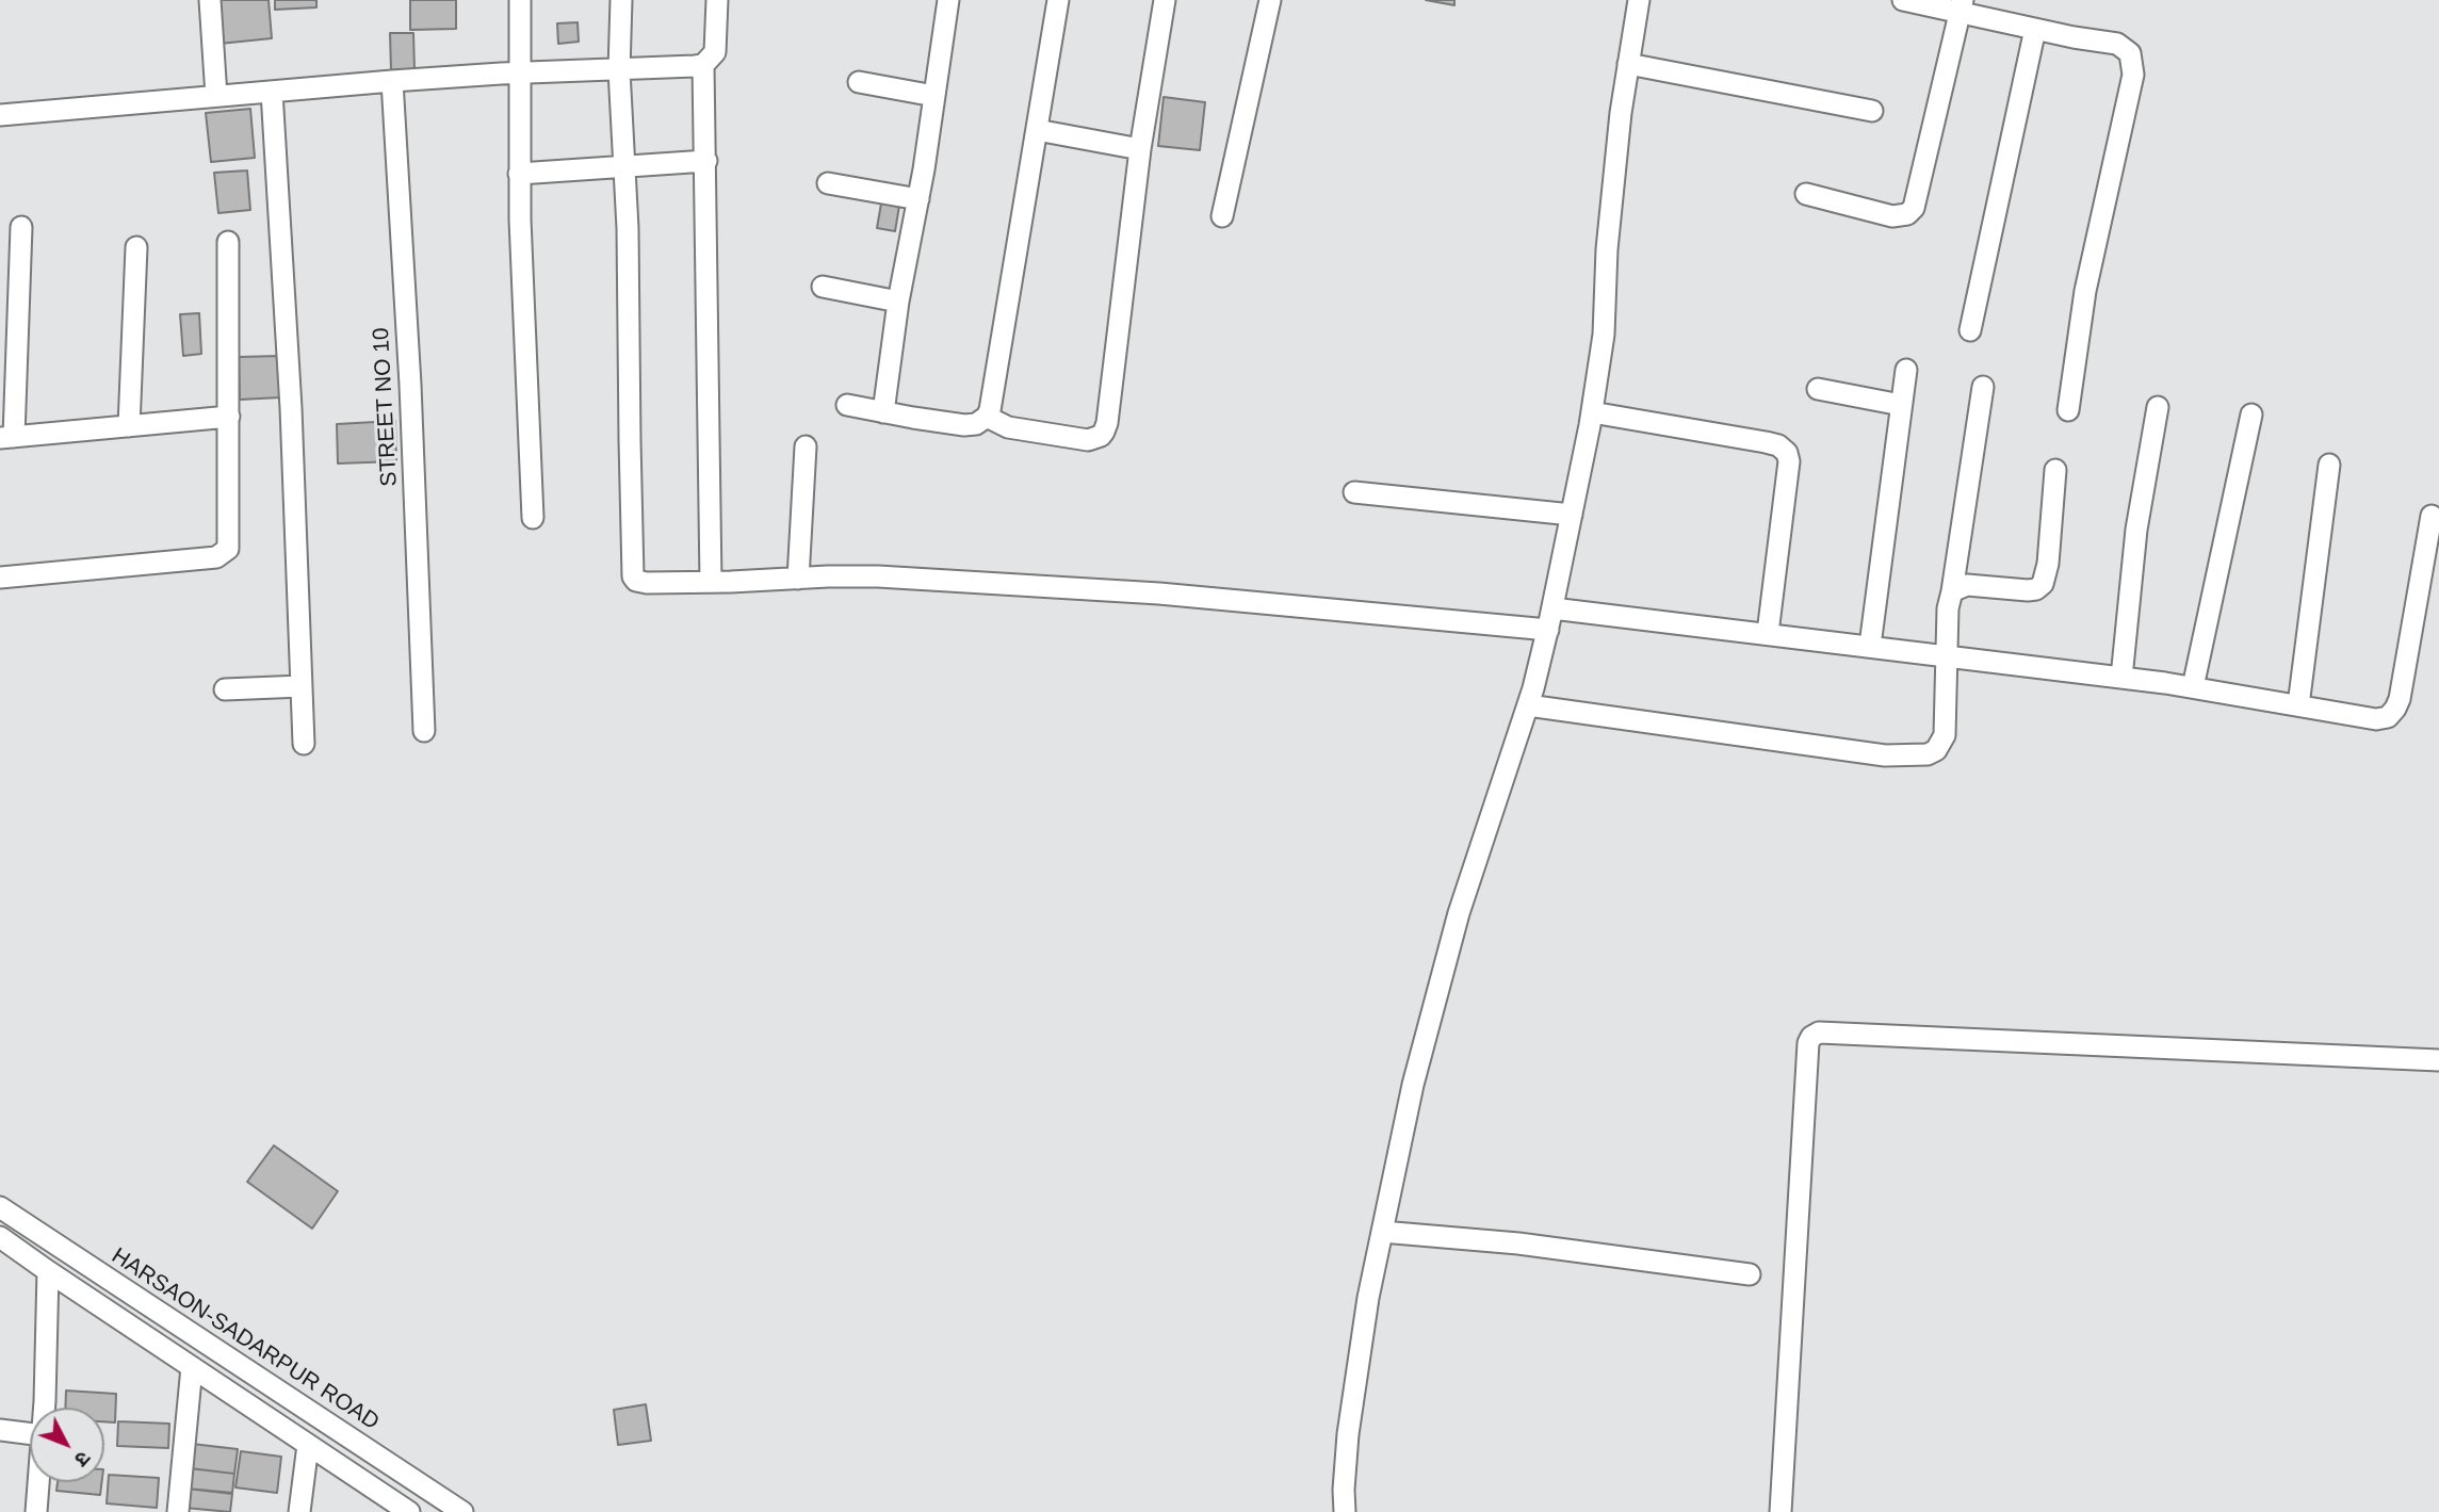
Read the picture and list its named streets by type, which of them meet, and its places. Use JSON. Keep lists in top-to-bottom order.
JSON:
{
  "streets": {
    "street": ["STREET NO 10", "HARSAON-SADARPUR ROAD"]
  },
  "north": "bottom right"
}
